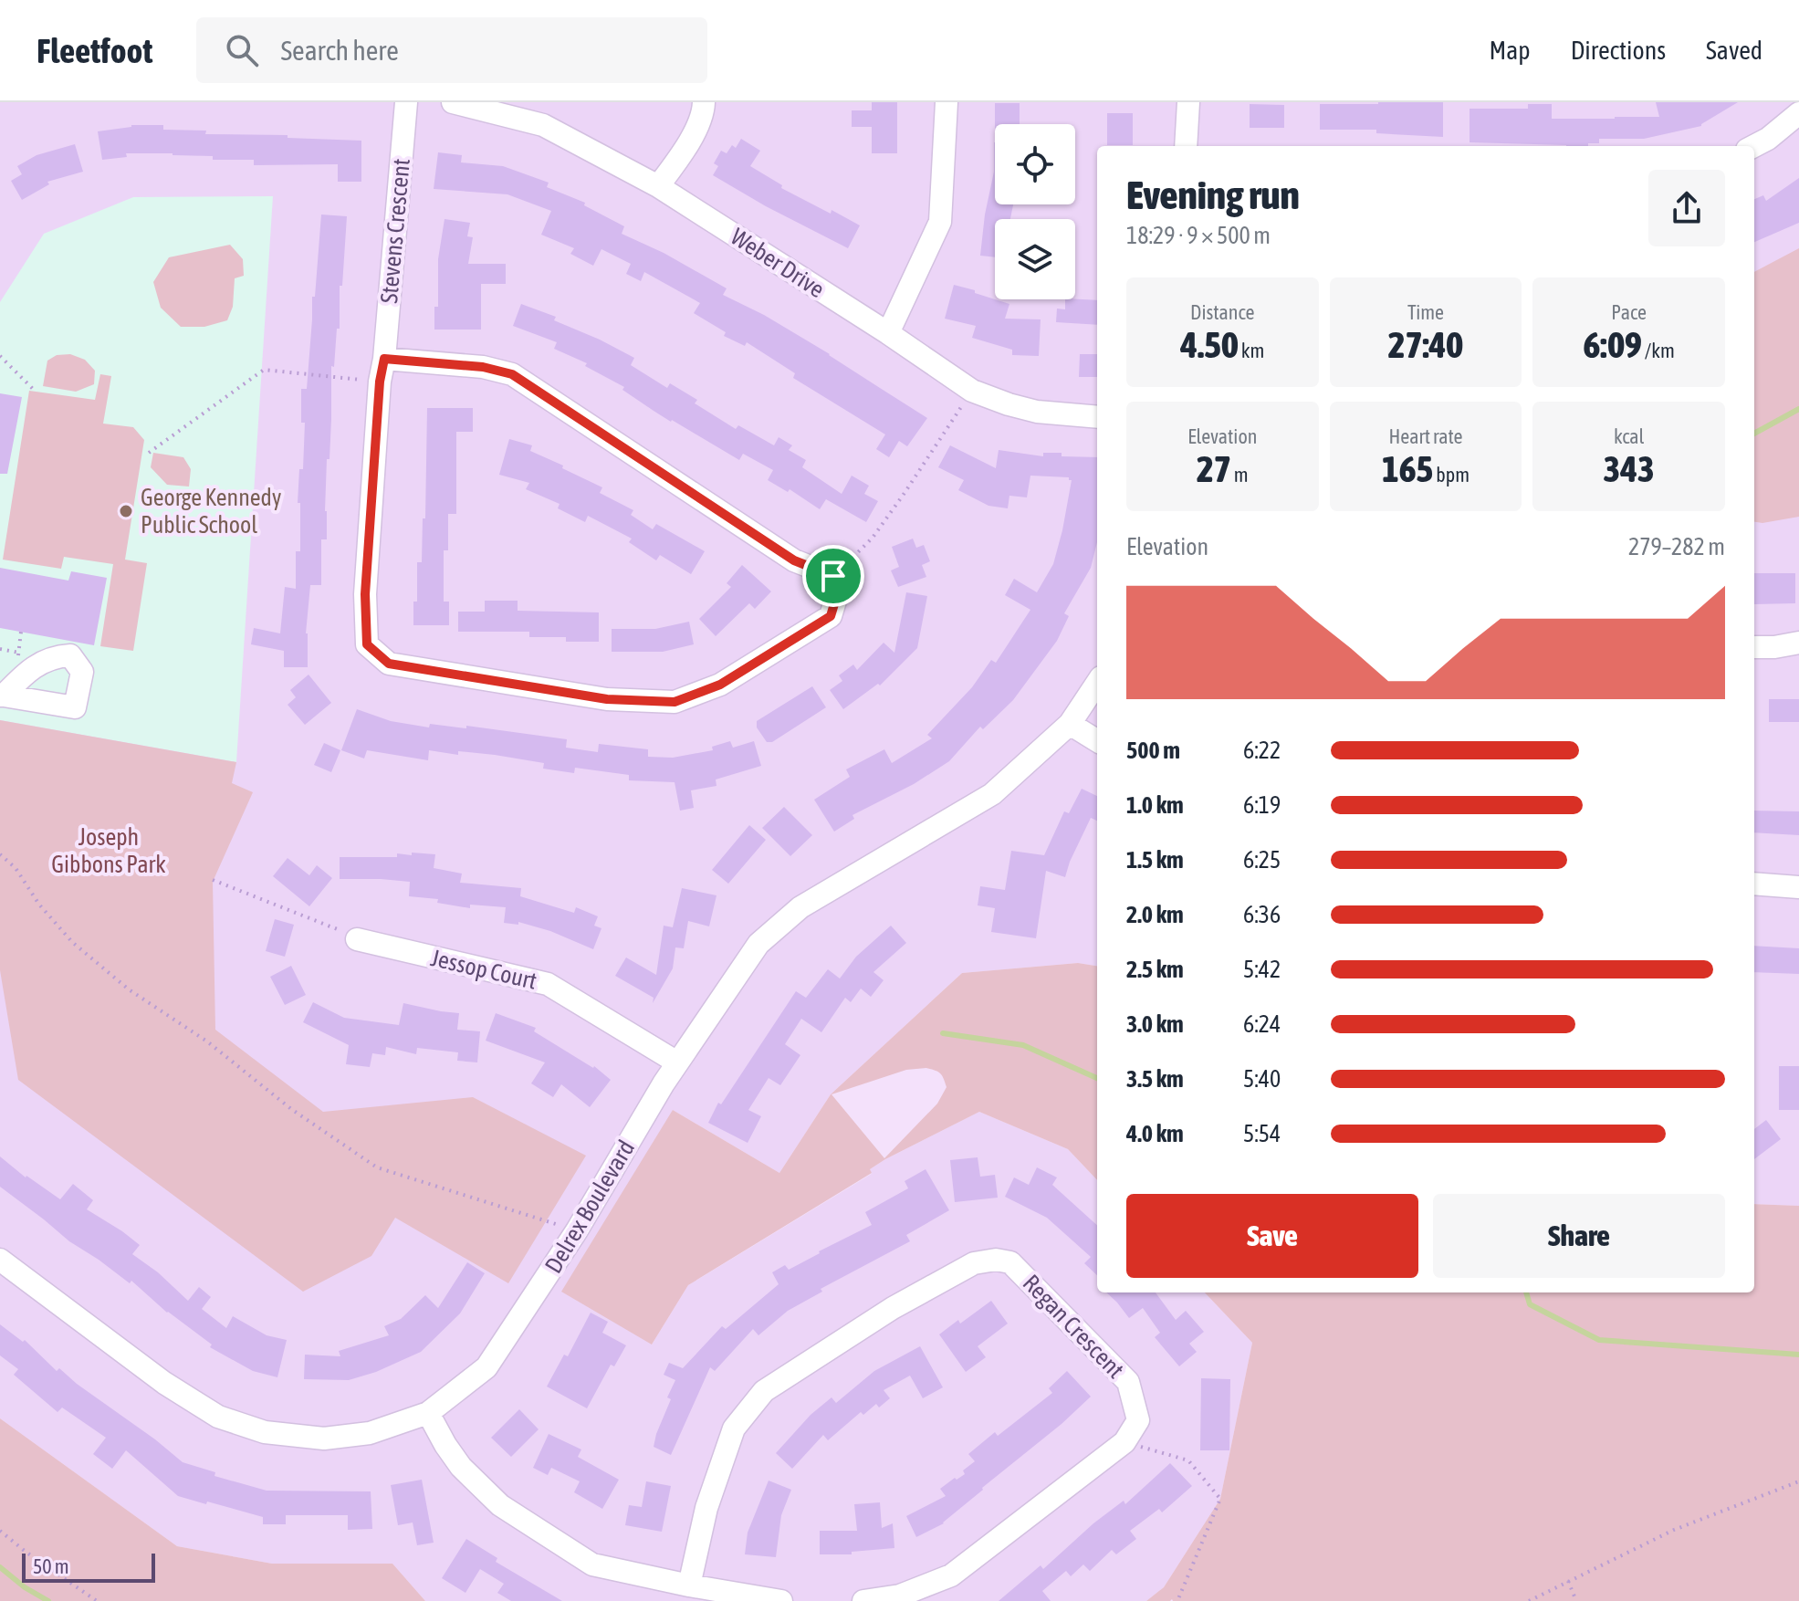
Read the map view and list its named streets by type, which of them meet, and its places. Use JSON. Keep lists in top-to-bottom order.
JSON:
{
  "streets": {
    "street": [
      "Stevens Crescent",
      "Weber Drive",
      "Jessop Court",
      "Delrex Boulevard",
      "Regan Crescent"
    ]
  },
  "crossings": [
    ["Jessop Court", "Delrex Boulevard"]
  ],
  "parks": ["Joseph Gibbons Park"],
  "places": ["George Kennedy Public School"],
  "scale_bar": "50 m",
  "page": {
    "header": "Fleetfoot",
    "search": "Search here",
    "nav": ["Map", "Directions", "Saved"],
    "heading": ["Evening run", "18:29 · 9 × 500 m"],
    "stats": [
      ["Distance", "4.50 km"],
      ["Time", "27:40"],
      ["Pace", "6:09 /km"],
      ["Elevation", "27 m"],
      ["Heart rate", "165 bpm"],
      ["kcal", "343"]
    ],
    "chart": ["Elevation", "279–282 m"],
    "list": [
      {
        "name": "500 m",
        "note": "6:22"
      },
      {
        "name": "1.0 km",
        "note": "6:19"
      },
      {
        "name": "1.5 km",
        "note": "6:25"
      },
      {
        "name": "2.0 km",
        "note": "6:36"
      },
      {
        "name": "2.5 km",
        "note": "5:42"
      },
      {
        "name": "3.0 km",
        "note": "6:24"
      },
      {
        "name": "3.5 km",
        "note": "5:40"
      },
      {
        "name": "4.0 km",
        "note": "5:54"
      }
    ],
    "buttons": ["Save", "Share"],
    "scale": "50 m"
  }
}
